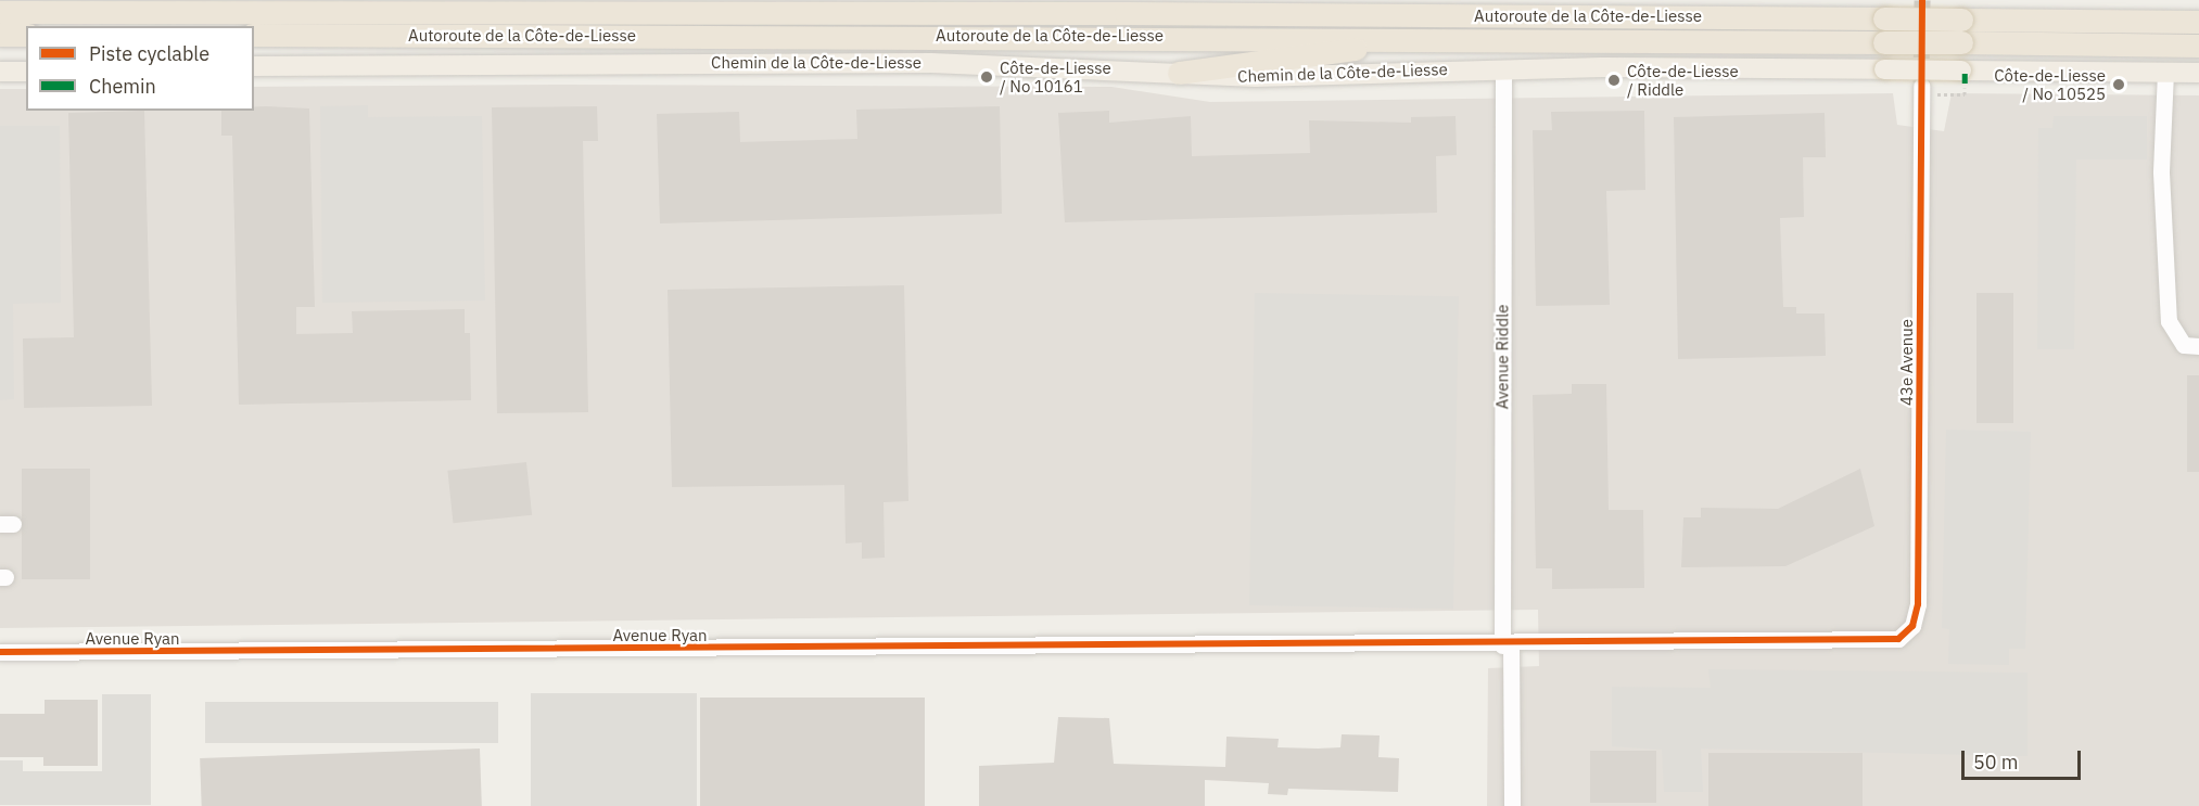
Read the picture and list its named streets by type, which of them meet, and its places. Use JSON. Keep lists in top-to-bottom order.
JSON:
{
  "streets": {
    "highway": ["Autoroute de la Côte-de-Liesse"],
    "main road": ["Chemin de la Côte-de-Liesse"],
    "street": ["Avenue Riddle", "43e Avenue", "Avenue Ryan"]
  },
  "crossings": [
    ["Chemin de la Côte-de-Liesse", "Avenue Riddle"],
    ["Avenue Riddle", "Avenue Ryan"],
    ["43e Avenue", "Avenue Ryan"]
  ],
  "places": ["Côte-de-Liesse / No 10161", "Côte-de-Liesse / Riddle", "Côte-de-Liesse / No 10525"],
  "legend": ["Piste cyclable", "Chemin"],
  "scale_bar": "50 m"
}
